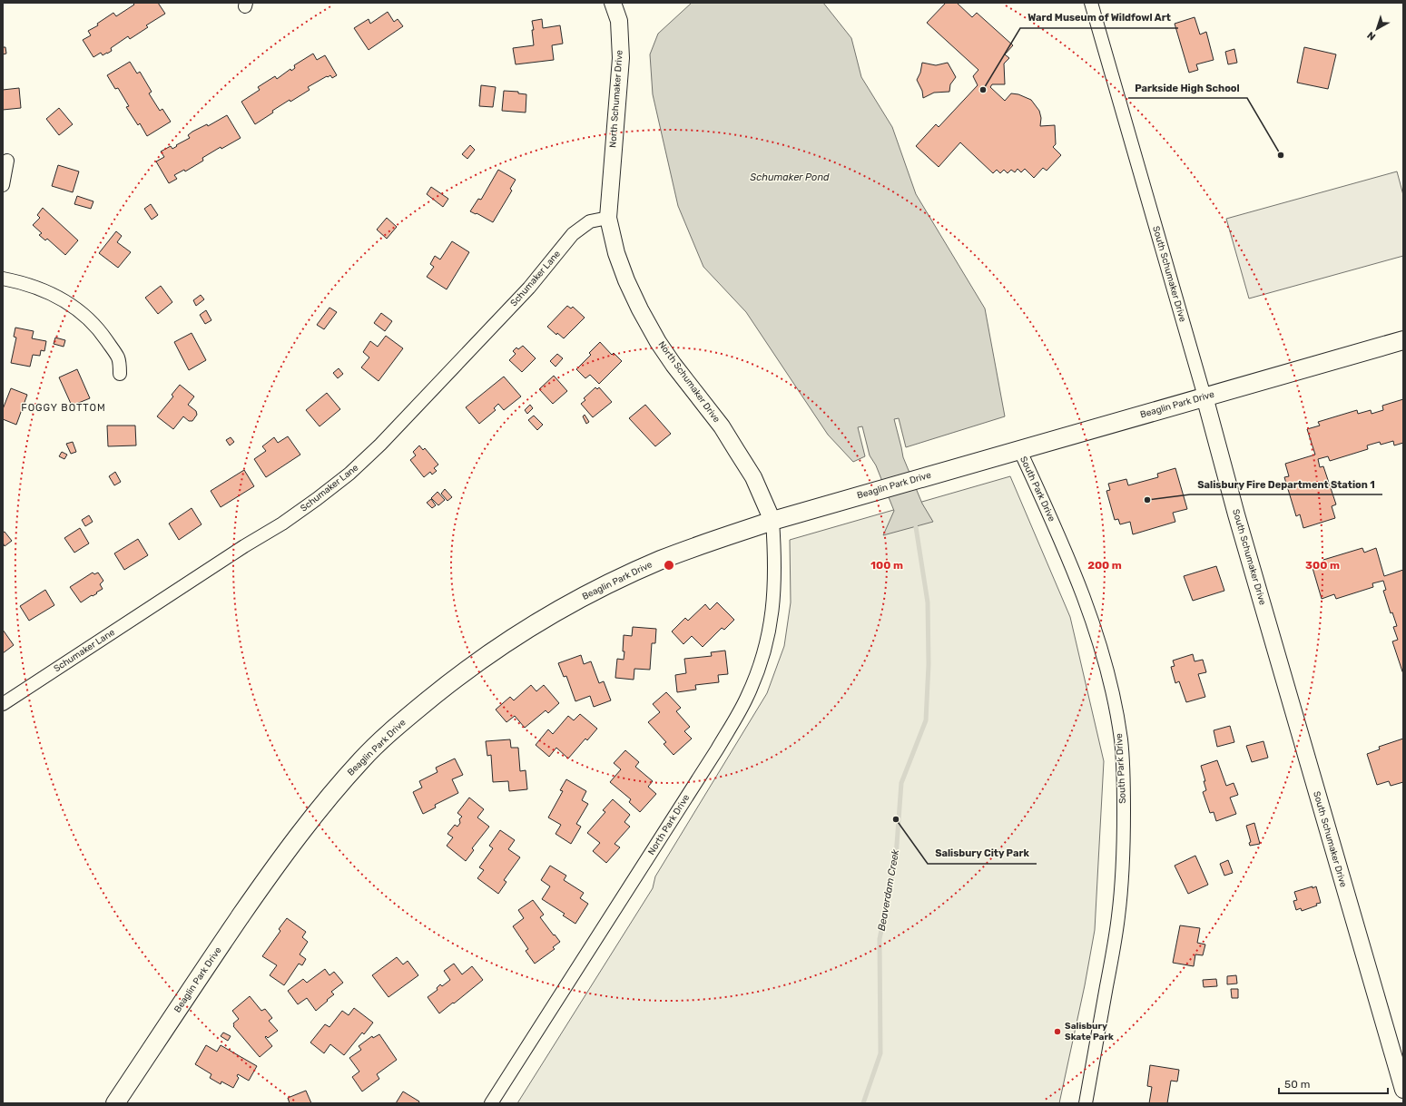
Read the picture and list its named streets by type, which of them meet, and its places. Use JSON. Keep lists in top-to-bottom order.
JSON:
{
  "streets": {
    "main road": ["Beaglin Park Drive"],
    "street": [
      "North Schumaker Drive",
      "South Schumaker Drive",
      "Schumaker Lane",
      "South Park Drive",
      "North Park Drive"
    ]
  },
  "crossings": [
    ["North Schumaker Drive", "Schumaker Lane"],
    ["North Schumaker Drive", "Beaglin Park Drive"],
    ["North Schumaker Drive", "North Park Drive"],
    ["South Schumaker Drive", "Beaglin Park Drive"],
    ["Beaglin Park Drive", "South Park Drive"],
    ["Beaglin Park Drive", "North Park Drive"]
  ],
  "districts": ["FOGGY BOTTOM"],
  "water": ["Schumaker Pond", "Beaverdam Creek"],
  "places": [
    "Ward Museum of Wildfowl Art",
    "Parkside High School",
    "Salisbury Fire Department Station 1",
    "Salisbury City Park",
    "Salisbury Skate Park"
  ],
  "scale_bar": "50 m",
  "north": "bottom left",
  "rings": ["100 m", "200 m", "300 m"]
}
